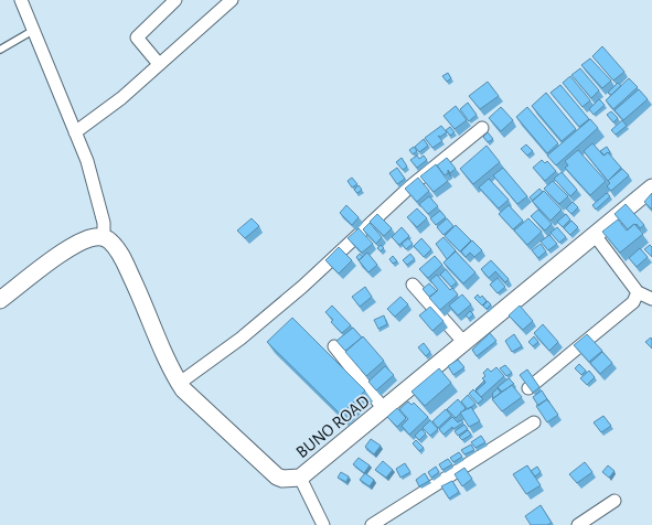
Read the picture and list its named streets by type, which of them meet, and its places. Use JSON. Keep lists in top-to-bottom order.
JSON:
{
  "streets": {
    "street": ["BUNO ROAD"]
  }
}
